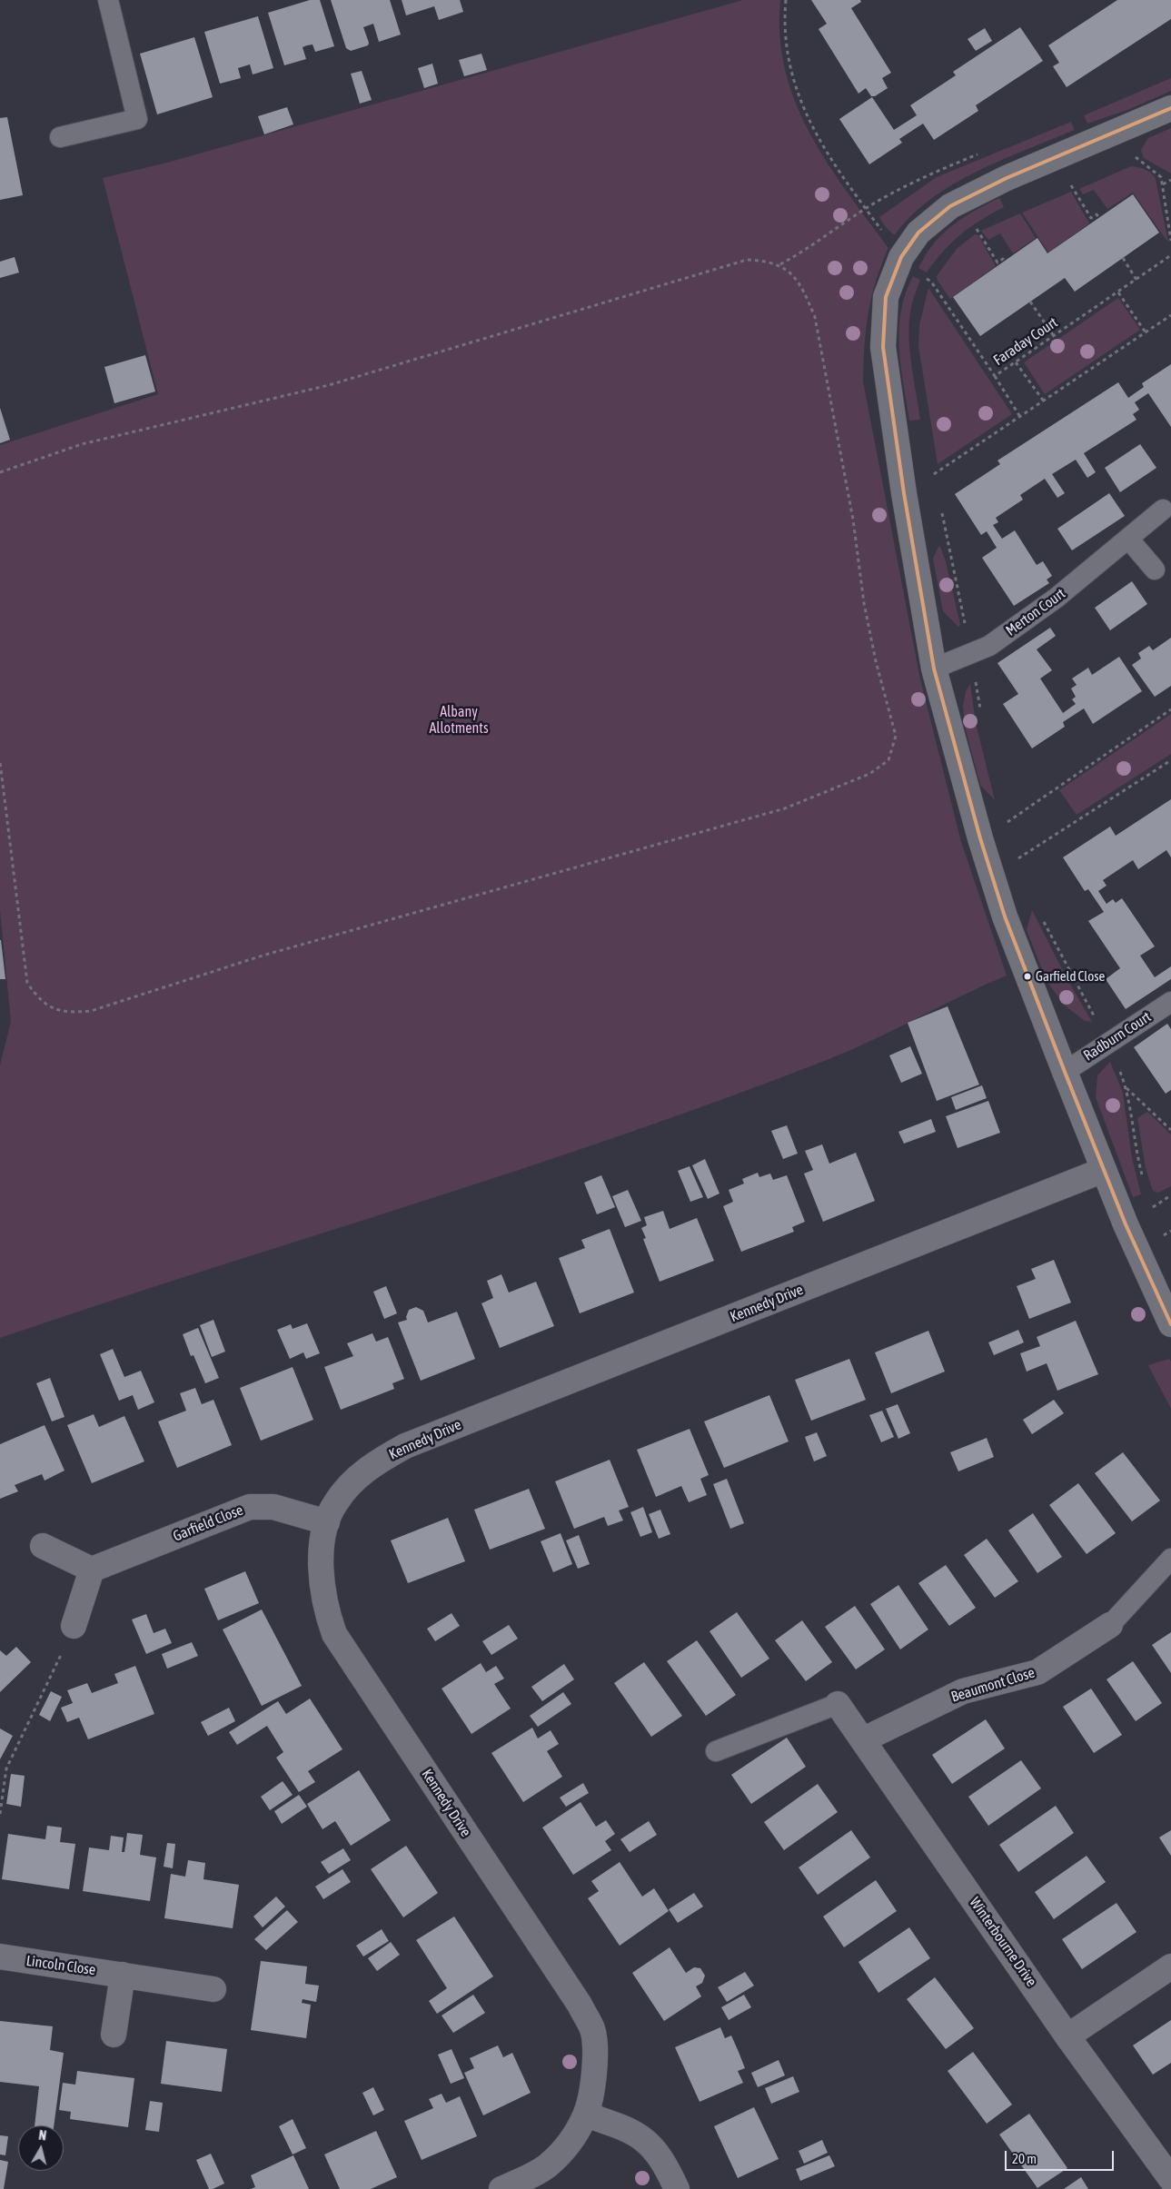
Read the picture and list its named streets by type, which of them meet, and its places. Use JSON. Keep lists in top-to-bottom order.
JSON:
{
  "streets": {
    "street": [
      "Kennedy Drive",
      "Garfield Close",
      "Beaumont Close",
      "Winterbourne Drive",
      "Lincoln Close"
    ],
    "lane": ["Merton Court", "Radburn Court"],
    "path": ["Faraday Court"]
  },
  "crossings": [
    ["Kennedy Drive", "Garfield Close"],
    ["Beaumont Close", "Winterbourne Drive"]
  ],
  "parks": ["Albany Allotments"],
  "places": ["Garfield Close"],
  "scale_bar": "20 m",
  "north": "top"
}
